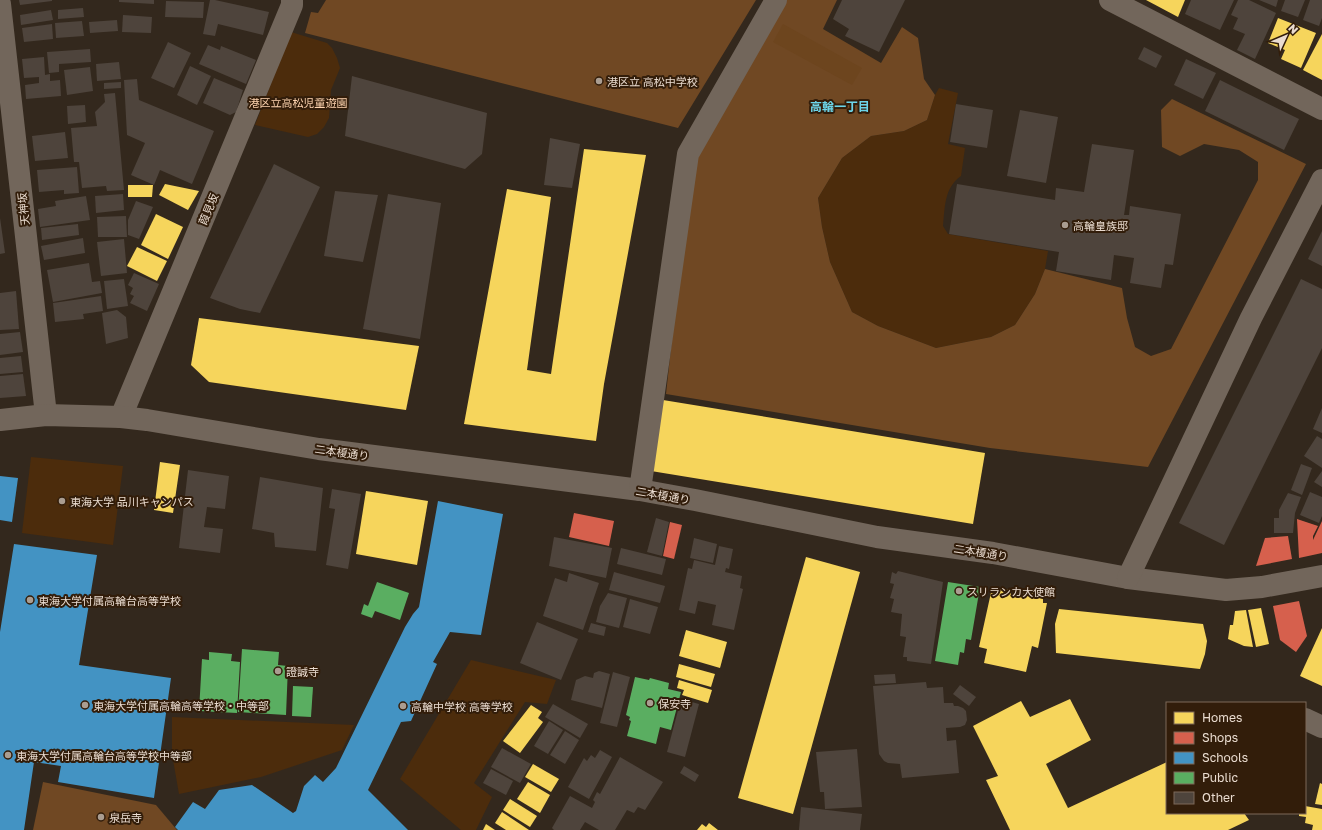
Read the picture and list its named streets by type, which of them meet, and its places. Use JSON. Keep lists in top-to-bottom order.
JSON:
{
  "streets": {
    "street": ["天神坂", "葭見坂", "二本榎通り"]
  },
  "crossings": [
    ["天神坂", "二本榎通り"],
    ["葭見坂", "二本榎通り"]
  ],
  "districts": ["高輪一丁目"],
  "parks": ["港区立高松児童遊園"],
  "places": [
    "港区立 高松中学校",
    "高輪皇族邸",
    "東海大学 品川キャンパス",
    "スリランカ大使館",
    "東海大学付属高輪台高等学校",
    "證誠寺",
    "保安寺",
    "東海大学付属高輪高等学校・中等部",
    "高輪中学校 高等学校",
    "東海大学付属高輪台高等学校中等部",
    "泉岳寺"
  ],
  "legend": [
    "Homes",
    "Shops",
    "Schools",
    "Public",
    "Other"
  ],
  "north": "top right"
}
